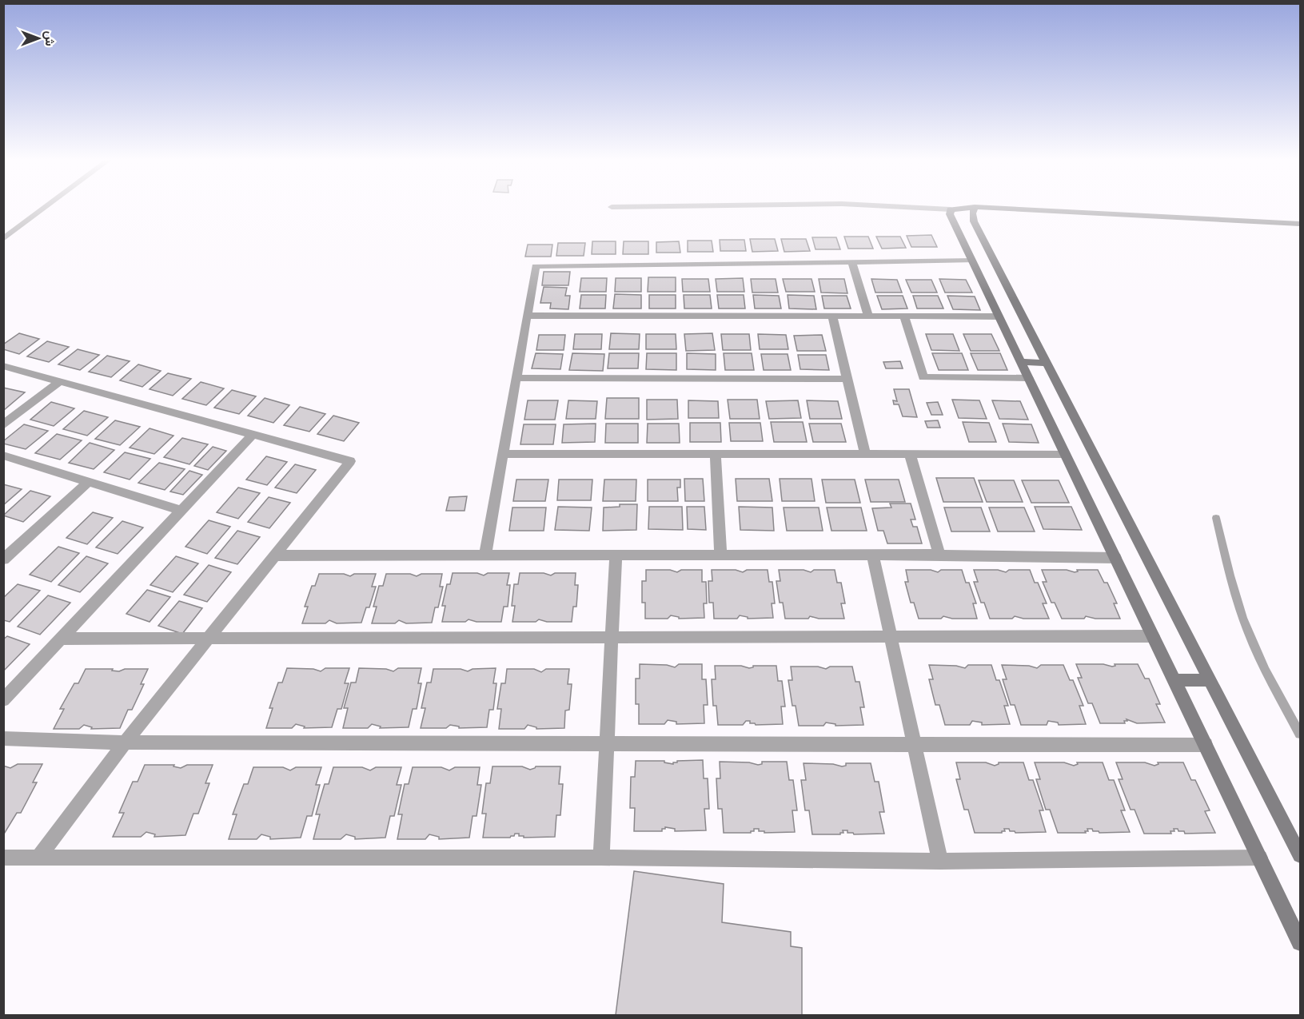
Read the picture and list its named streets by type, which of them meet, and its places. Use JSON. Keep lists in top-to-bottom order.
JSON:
{
  "north": "right"
}
